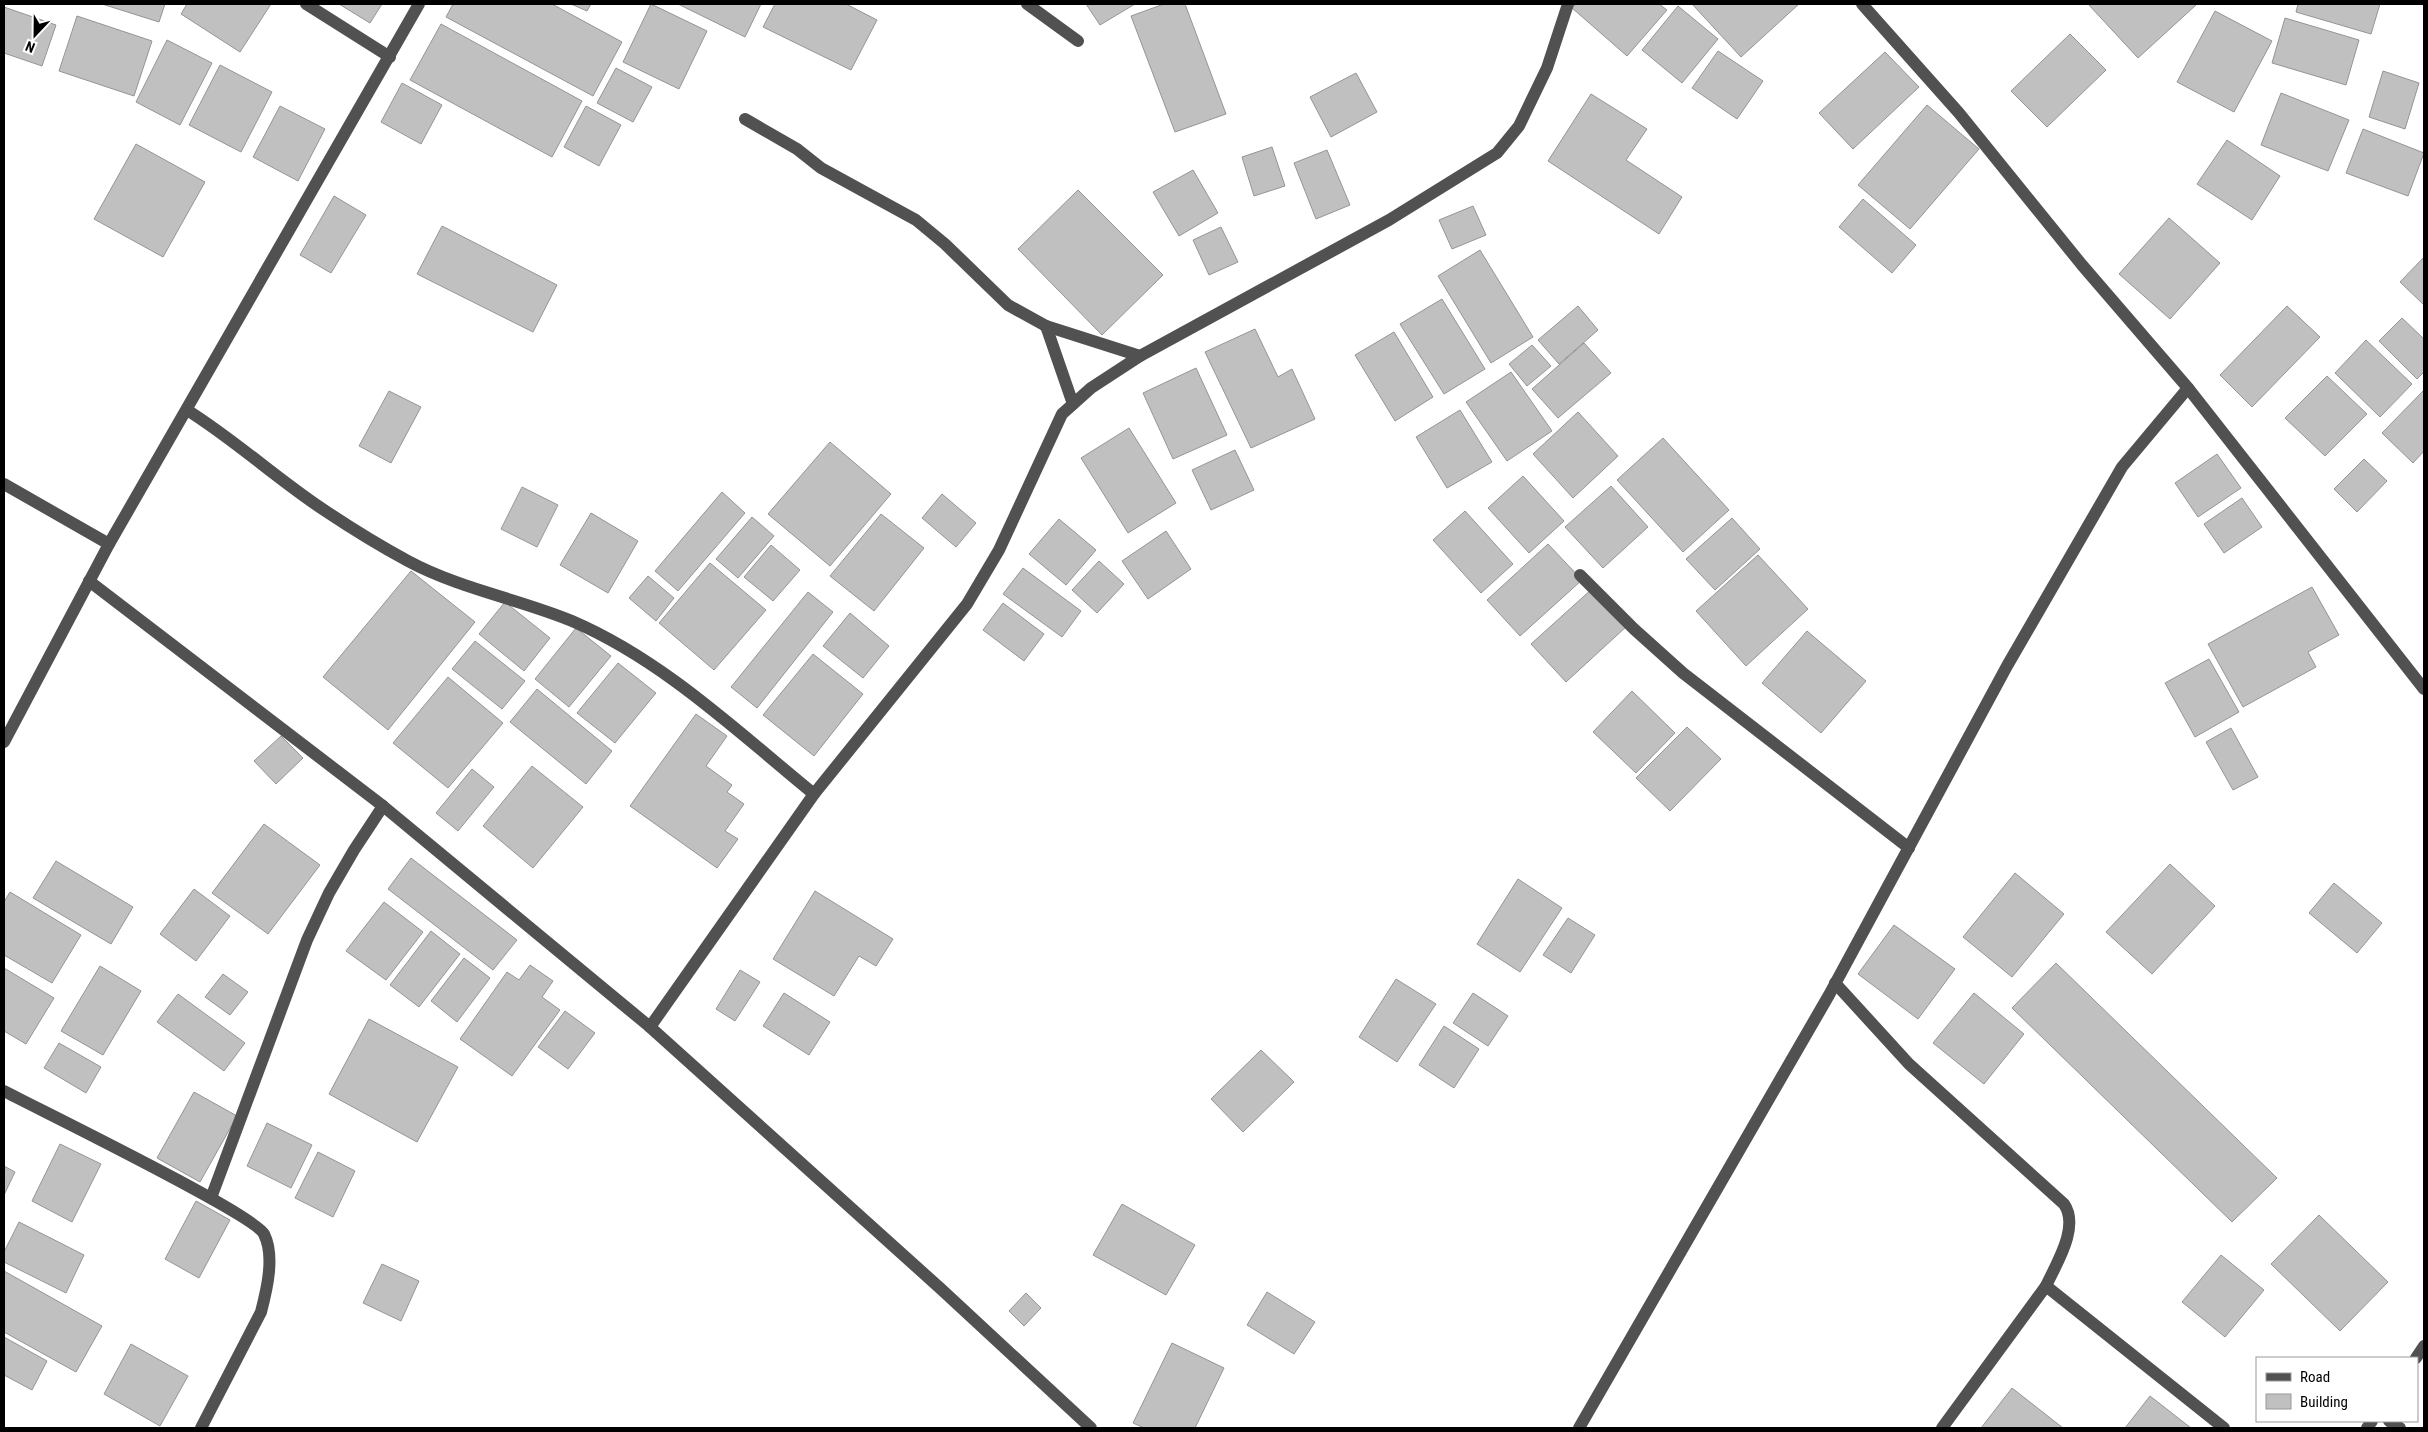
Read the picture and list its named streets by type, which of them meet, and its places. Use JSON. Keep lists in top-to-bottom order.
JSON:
{
  "legend": ["Road", "Building"],
  "north": "bottom"
}
